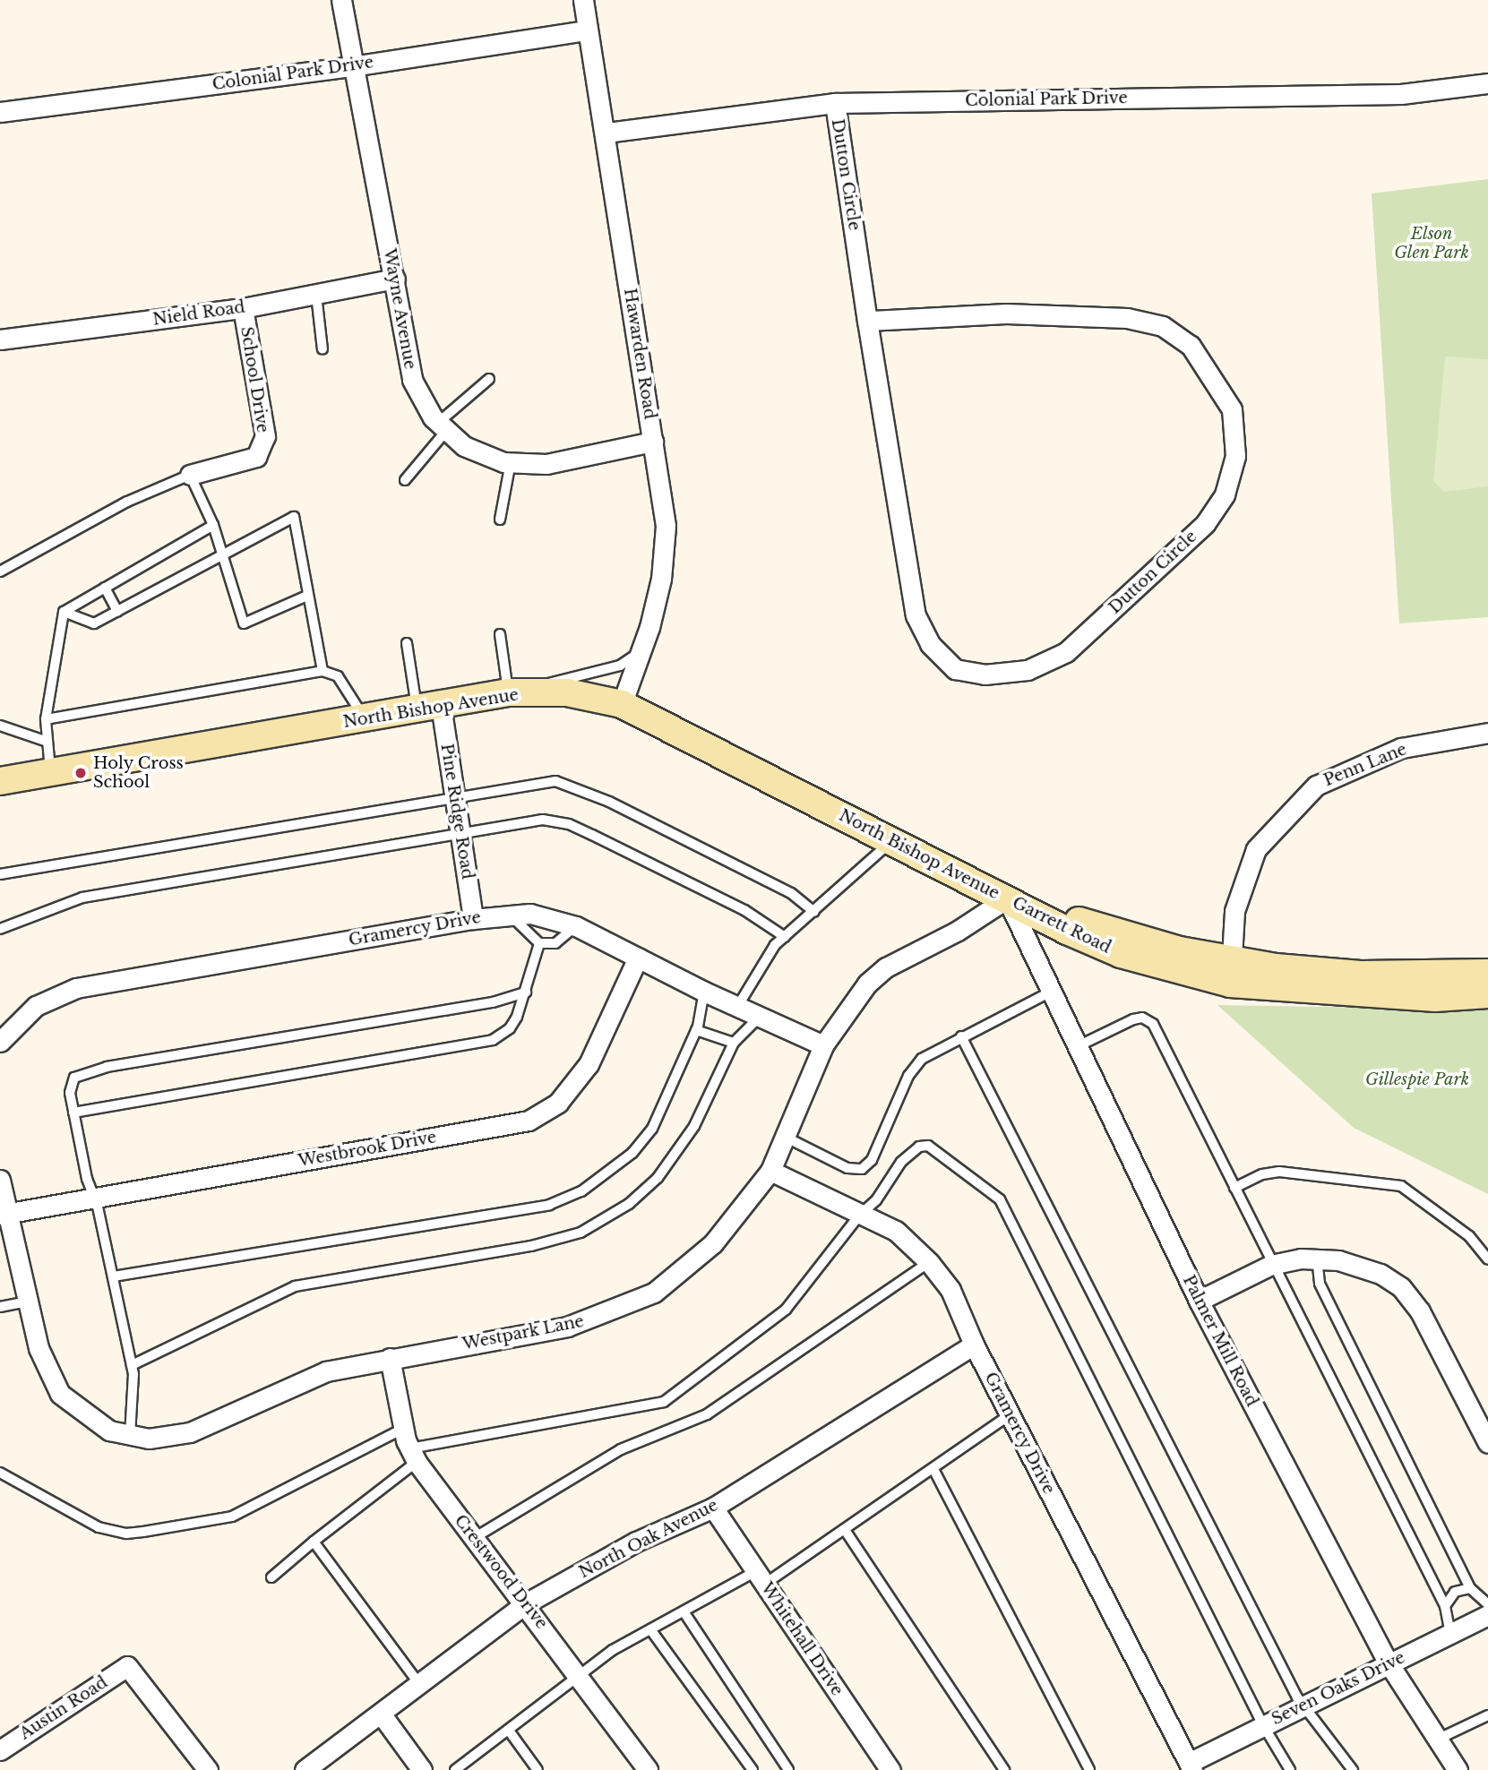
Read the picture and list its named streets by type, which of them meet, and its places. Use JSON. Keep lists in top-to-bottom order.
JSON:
{
  "streets": {
    "main road": ["North Bishop Avenue", "Garrett Road"],
    "street": [
      "Colonial Park Drive",
      "Dutton Circle",
      "Wayne Avenue",
      "Nield Road",
      "Hawarden Road",
      "School Drive",
      "Penn Lane",
      "Pine Ridge Road",
      "Gramercy Drive",
      "Westbrook Drive",
      "Westpark Lane",
      "Palmer Mill Road",
      "North Oak Avenue",
      "Crestwood Drive",
      "Whitehall Drive",
      "Seven Oaks Drive",
      "Austin Road"
    ]
  },
  "crossings": [
    ["Colonial Park Drive", "Dutton Circle"],
    ["Colonial Park Drive", "Wayne Avenue"],
    ["Colonial Park Drive", "Hawarden Road"],
    ["Wayne Avenue", "Nield Road"],
    ["Wayne Avenue", "Hawarden Road"],
    ["Nield Road", "School Drive"],
    ["Hawarden Road", "North Bishop Avenue"],
    ["North Bishop Avenue", "Pine Ridge Road"],
    ["North Bishop Avenue", "Garrett Road"],
    ["North Bishop Avenue", "Westpark Lane"],
    ["North Bishop Avenue", "Palmer Mill Road"],
    ["Penn Lane", "Garrett Road"],
    ["Pine Ridge Road", "Gramercy Drive"],
    ["Garrett Road", "Westpark Lane"],
    ["Garrett Road", "Palmer Mill Road"],
    ["Gramercy Drive", "Westbrook Drive"],
    ["Gramercy Drive", "Westpark Lane"],
    ["Gramercy Drive", "North Oak Avenue"],
    ["Gramercy Drive", "Seven Oaks Drive"],
    ["Westbrook Drive", "Westpark Lane"],
    ["Westpark Lane", "Palmer Mill Road"],
    ["Westpark Lane", "Crestwood Drive"],
    ["Palmer Mill Road", "Seven Oaks Drive"],
    ["North Oak Avenue", "Crestwood Drive"],
    ["North Oak Avenue", "Whitehall Drive"]
  ],
  "parks": ["Elson Glen Park", "Gillespie Park"],
  "places": ["Holy Cross School"]
}
